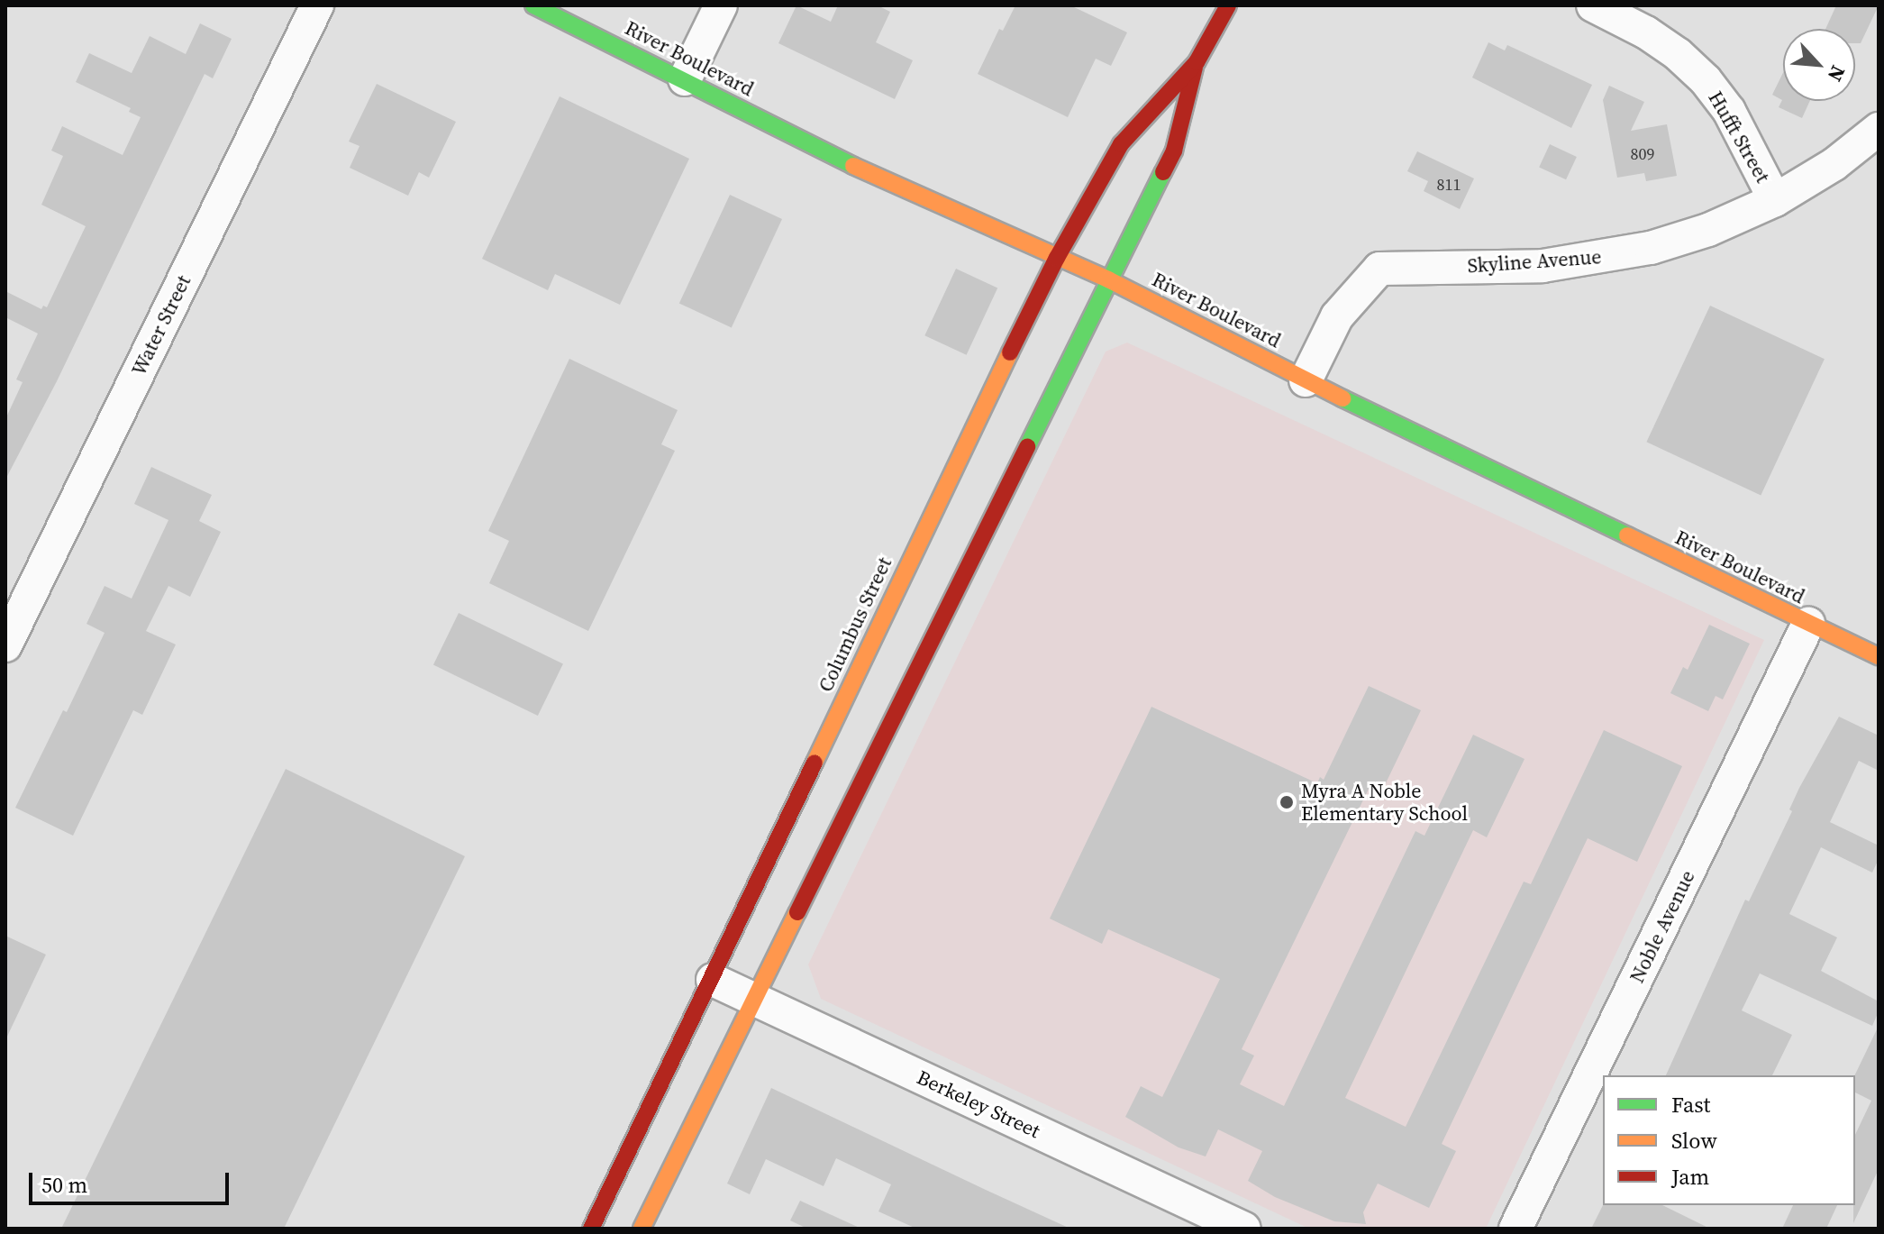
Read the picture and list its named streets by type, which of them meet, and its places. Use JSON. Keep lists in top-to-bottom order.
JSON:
{
  "streets": {
    "main road": ["River Boulevard", "Columbus Street"],
    "street": [
      "Hufft Street",
      "Skyline Avenue",
      "Water Street",
      "Noble Avenue",
      "Berkeley Street"
    ]
  },
  "crossings": [
    ["River Boulevard", "Skyline Avenue"],
    ["River Boulevard", "Columbus Street"],
    ["River Boulevard", "Noble Avenue"],
    ["Hufft Street", "Skyline Avenue"],
    ["Columbus Street", "Berkeley Street"]
  ],
  "places": ["Myra A Noble Elementary School"],
  "house_numbers": ["809", "811"],
  "legend": ["Fast", "Slow", "Jam"],
  "scale_bar": "50 m",
  "north": "bottom right"
}
